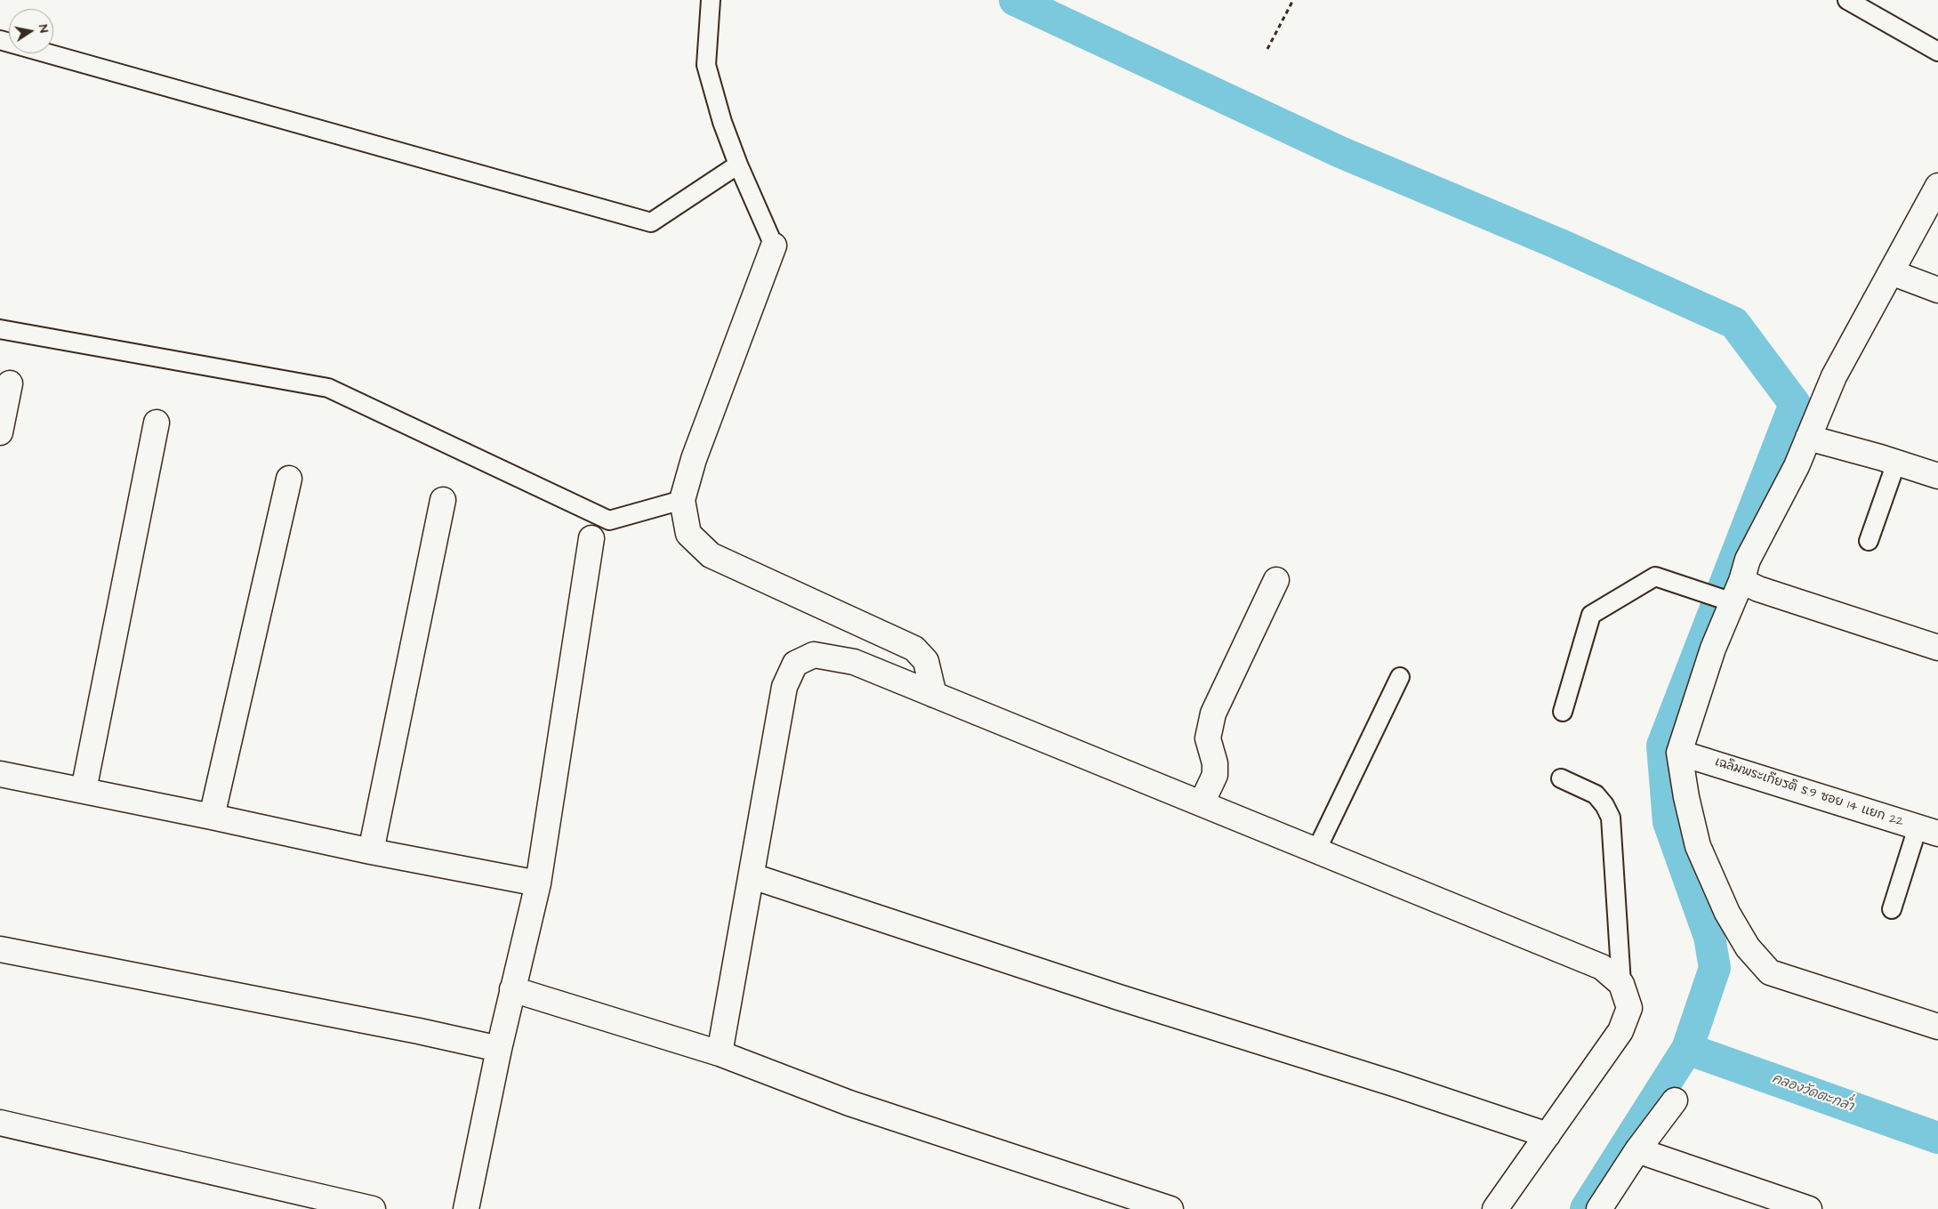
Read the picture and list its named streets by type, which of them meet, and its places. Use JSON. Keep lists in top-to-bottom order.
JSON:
{
  "streets": {
    "street": ["เฉลิมพระเกียรติ ร.9 ซอย 14 แยก 22"]
  },
  "water": ["คลองวัดตะกล่ำ"],
  "north": "right"
}
